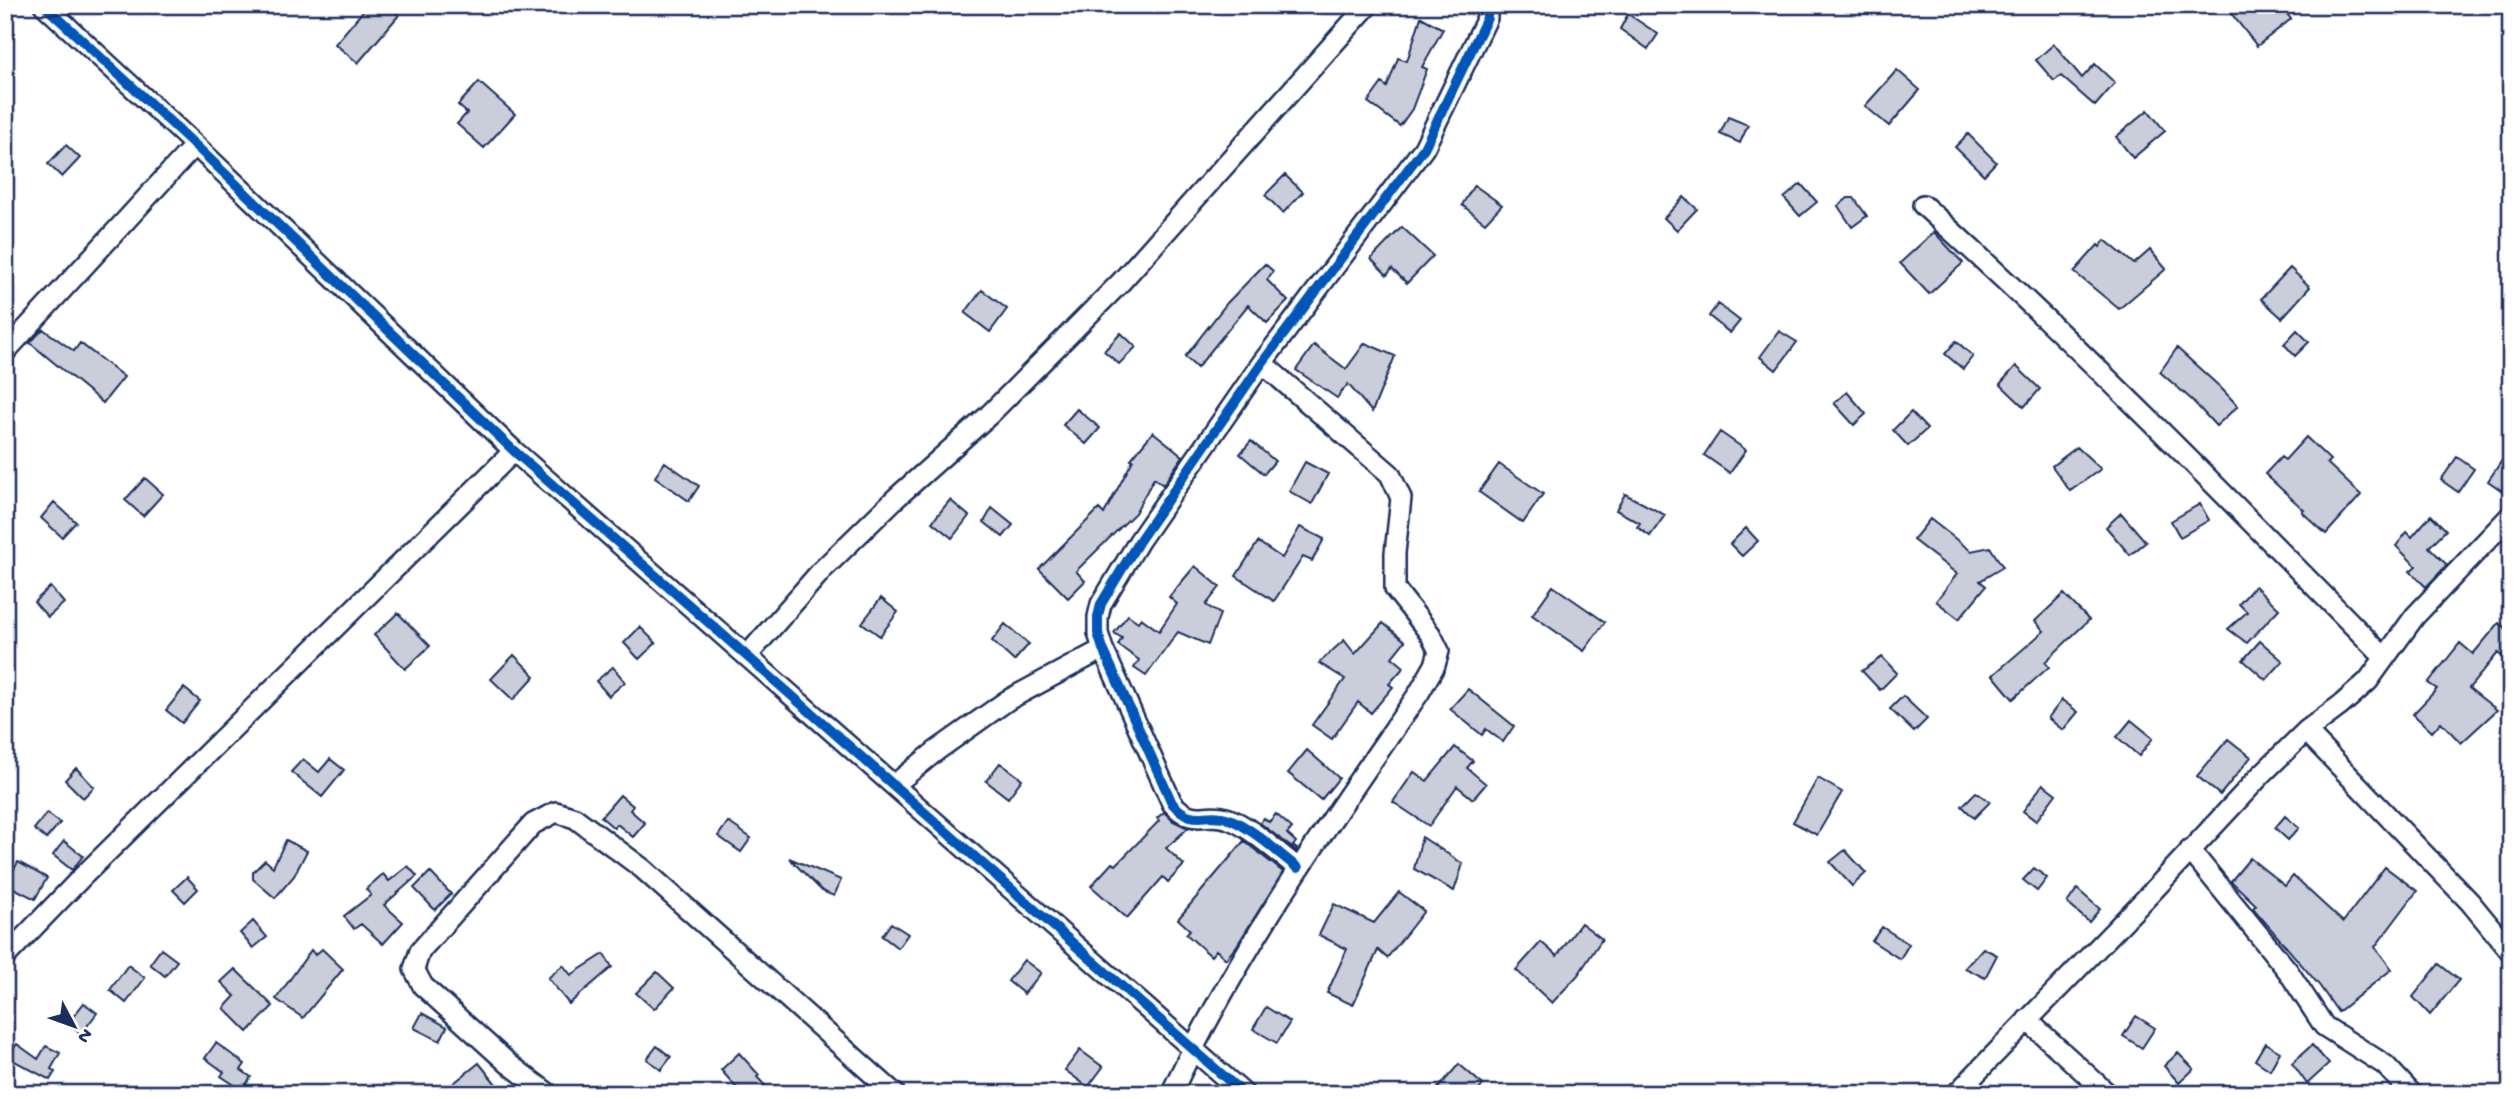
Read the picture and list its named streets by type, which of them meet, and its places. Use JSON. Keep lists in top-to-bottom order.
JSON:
{
  "north": "bottom right"
}
